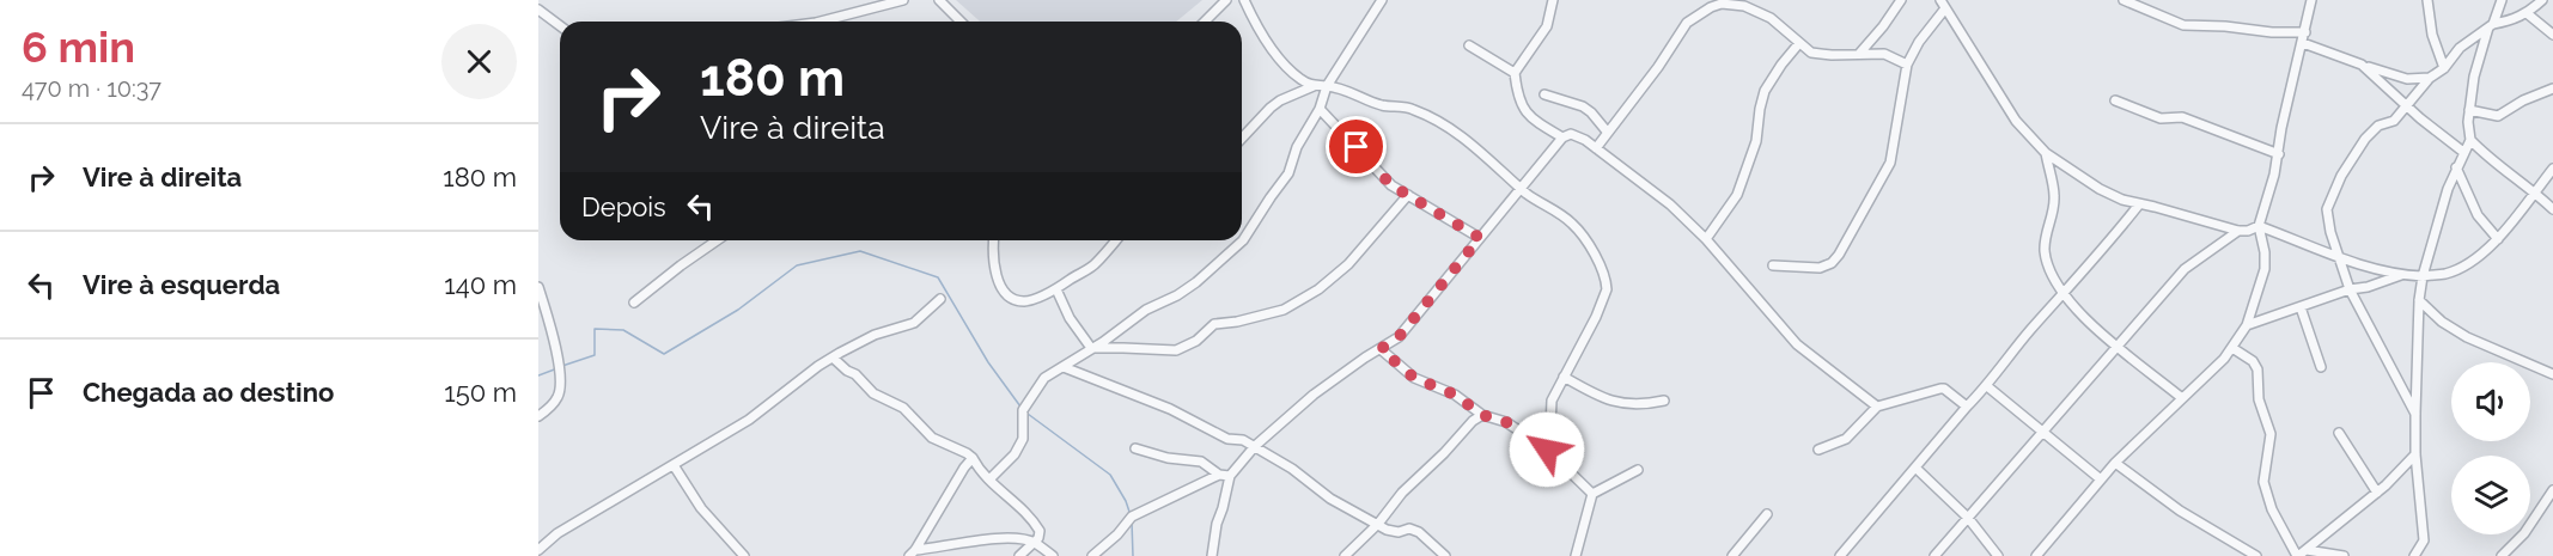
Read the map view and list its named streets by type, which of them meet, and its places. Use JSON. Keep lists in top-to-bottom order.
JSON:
{
  "page": {
    "heading": ["6 min", "470 m · 10:37"],
    "turn": ["180 m", "Vire à direita"],
    "list": [
      {
        "name": "Vire à direita",
        "value": "180 m"
      },
      {
        "name": "Vire à esquerda",
        "value": "140 m"
      },
      {
        "name": "Chegada ao destino",
        "value": "150 m"
      }
    ],
    "then": "Depois"
  }
}
